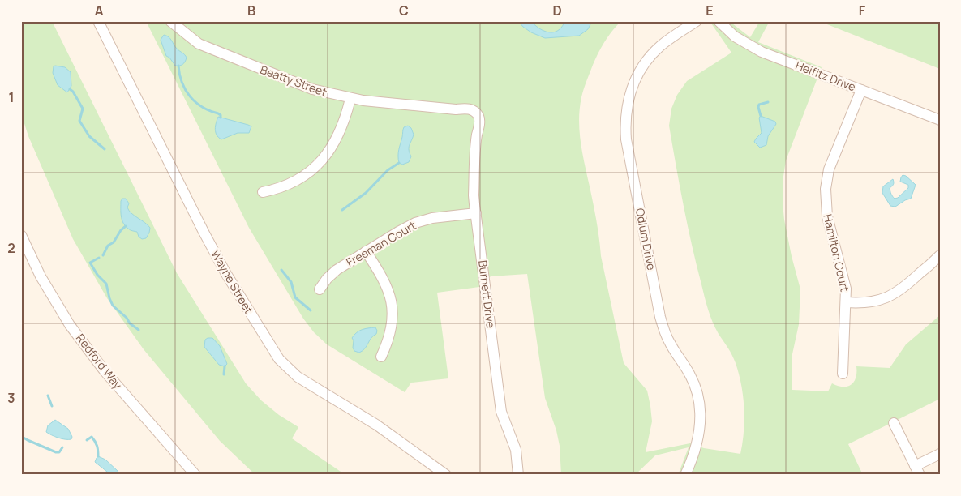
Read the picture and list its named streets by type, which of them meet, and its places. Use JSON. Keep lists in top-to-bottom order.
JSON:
{
  "streets": {
    "street": [
      "Heifitz Drive",
      "Beatty Street",
      "Odlum Drive",
      "Freeman Court",
      "Hamilton Court",
      "Wayne Street",
      "Burnett Drive",
      "Redford Way"
    ]
  },
  "crossings": [
    ["Heifitz Drive", "Hamilton Court"],
    ["Beatty Street", "Burnett Drive"],
    ["Freeman Court", "Burnett Drive"]
  ],
  "grid": {
    "columns": [
      "A",
      "B",
      "C",
      "D",
      "E",
      "F"
    ],
    "rows": ["1", "2", "3"]
  }
}
